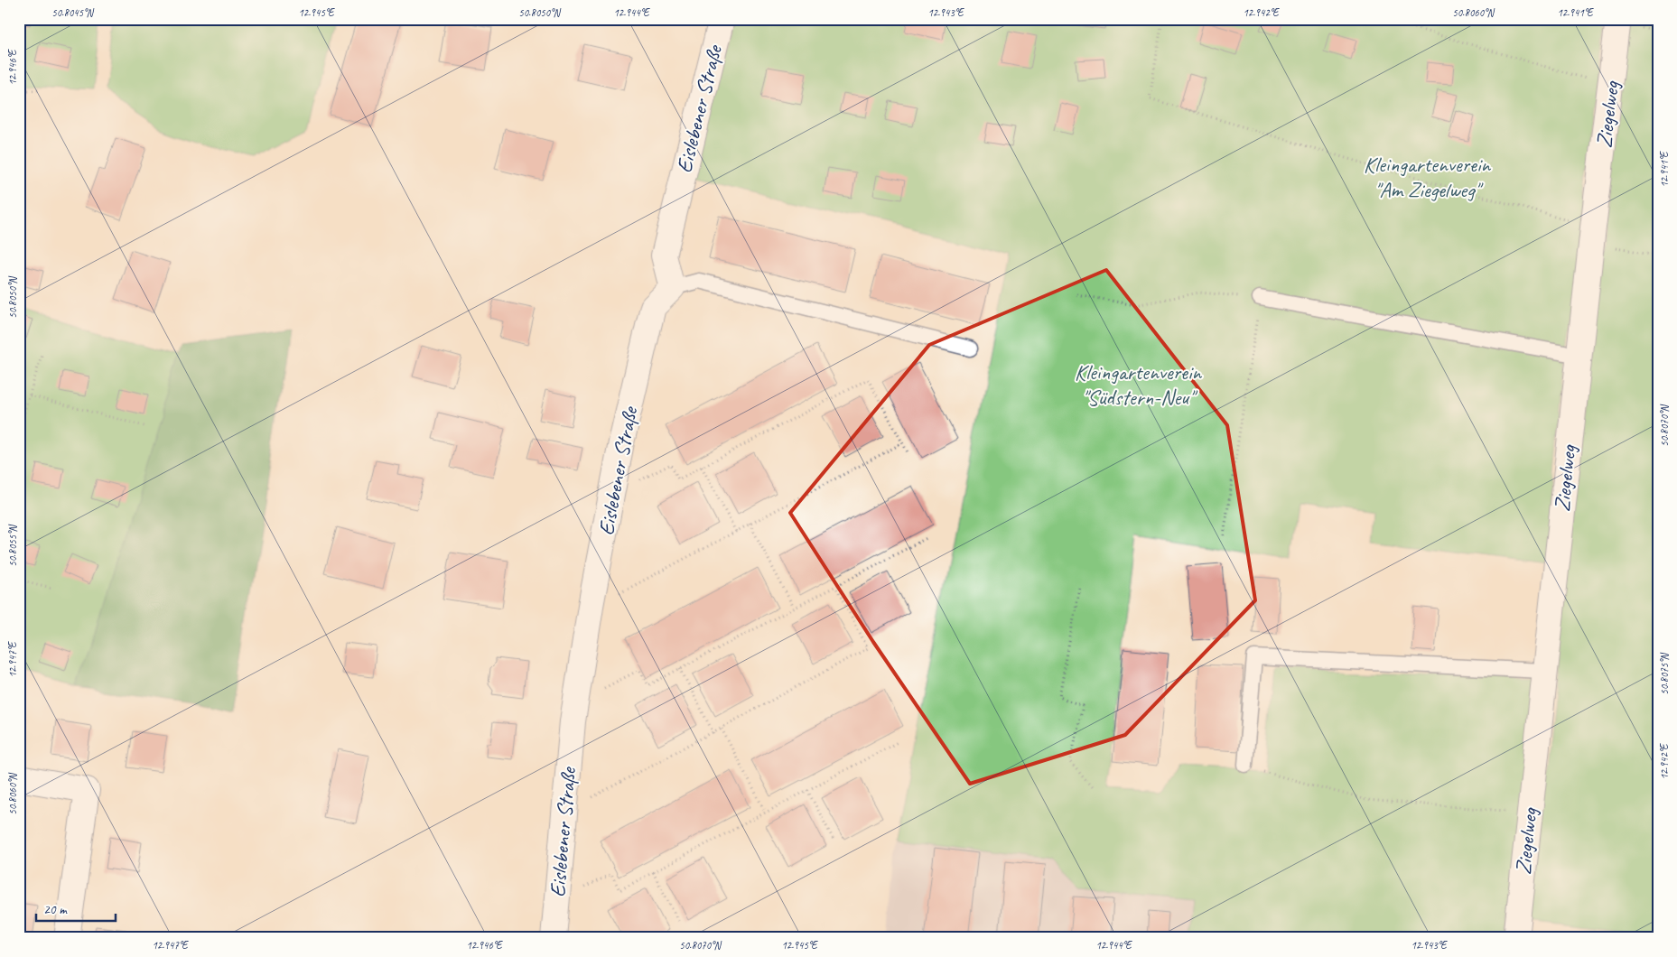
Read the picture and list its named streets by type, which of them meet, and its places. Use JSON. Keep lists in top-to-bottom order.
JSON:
{
  "streets": {
    "street": ["Eislebener Straße", "Ziegelweg"]
  },
  "parks": ["Kleingartenverein \"Am Ziegelweg\"", "Kleingartenverein \"Südstern-Neu\""],
  "scale_bar": "20 m",
  "coordinates": [
    "50.8045°N",
    "12.945°E",
    "50.8050°N",
    "12.944°E",
    "12.943°E",
    "12.942°E",
    "50.8060°N",
    "12.941°E",
    "12.946°E",
    "50.8070°N",
    "50.8055°N",
    "12.947°E",
    "50.8075°N"
  ]
}
